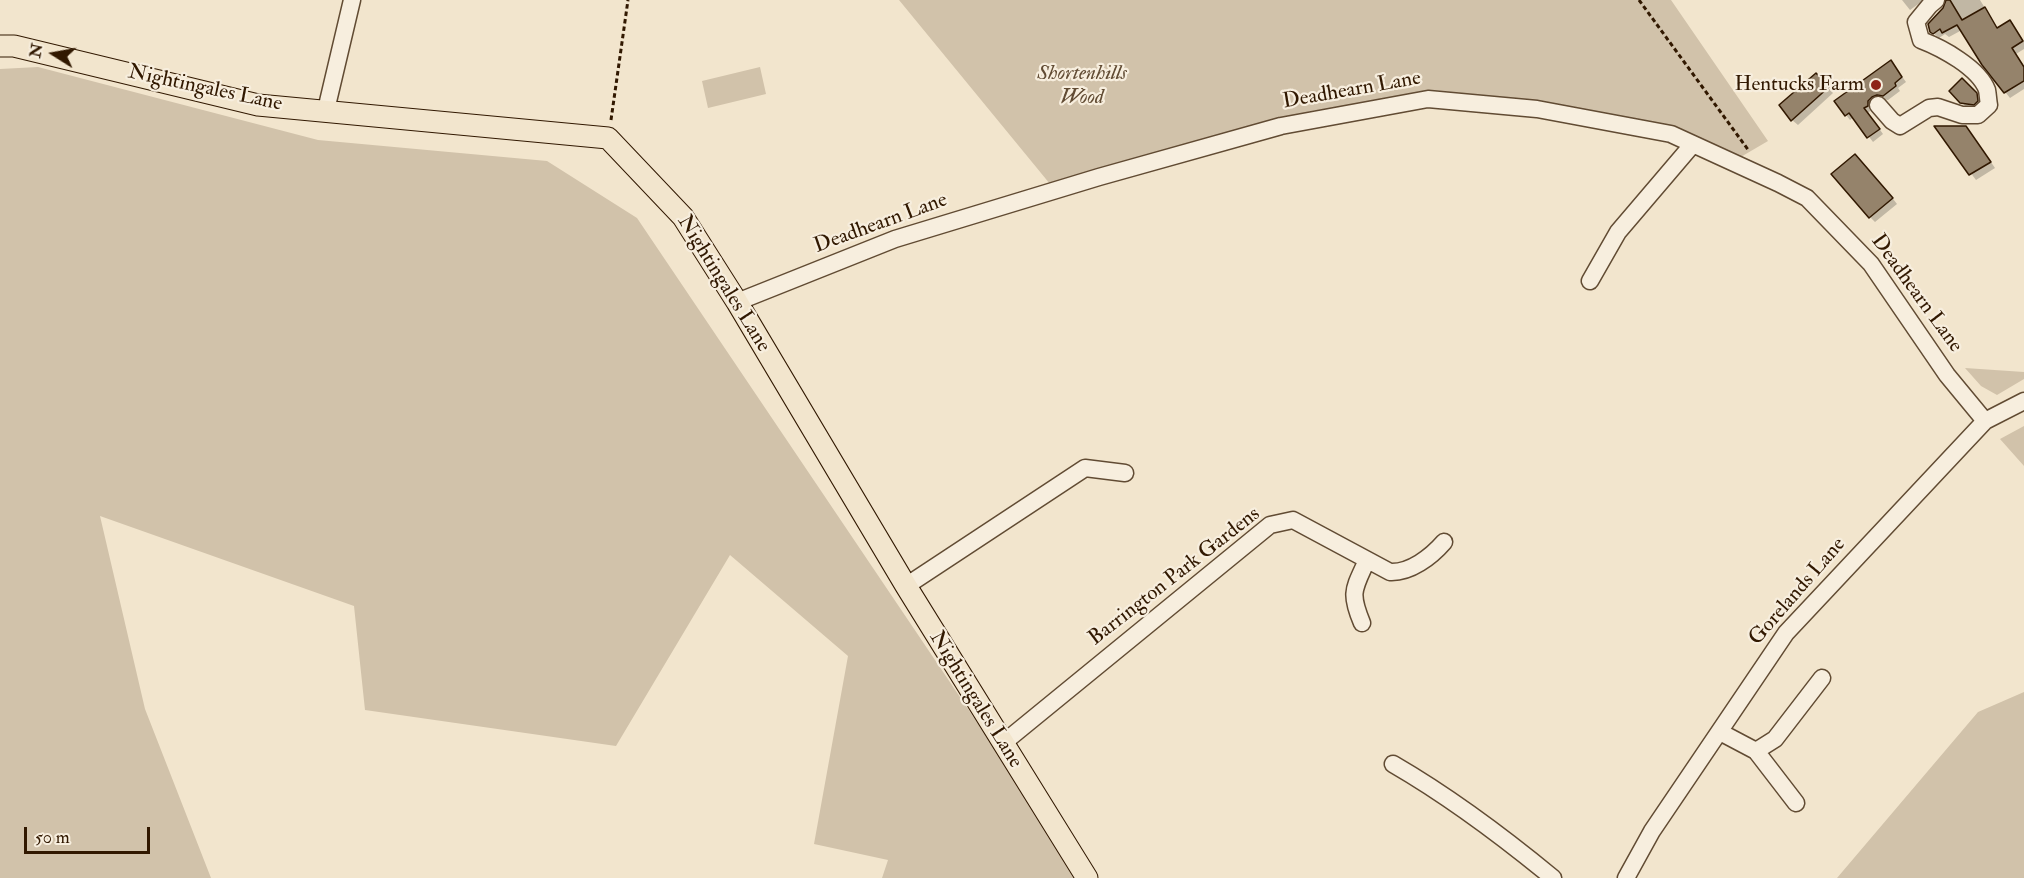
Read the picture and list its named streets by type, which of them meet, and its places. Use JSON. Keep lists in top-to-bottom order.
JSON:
{
  "streets": {
    "main road": ["Nightingales Lane"],
    "street": ["Deadhearn Lane", "Barrington Park Gardens", "Gorelands Lane"]
  },
  "crossings": [
    ["Nightingales Lane", "Deadhearn Lane"],
    ["Nightingales Lane", "Barrington Park Gardens"],
    ["Deadhearn Lane", "Gorelands Lane"]
  ],
  "parks": ["Shortenhills Wood"],
  "places": ["Hentucks Farm"],
  "scale_bar": "50 m",
  "north": "left"
}
